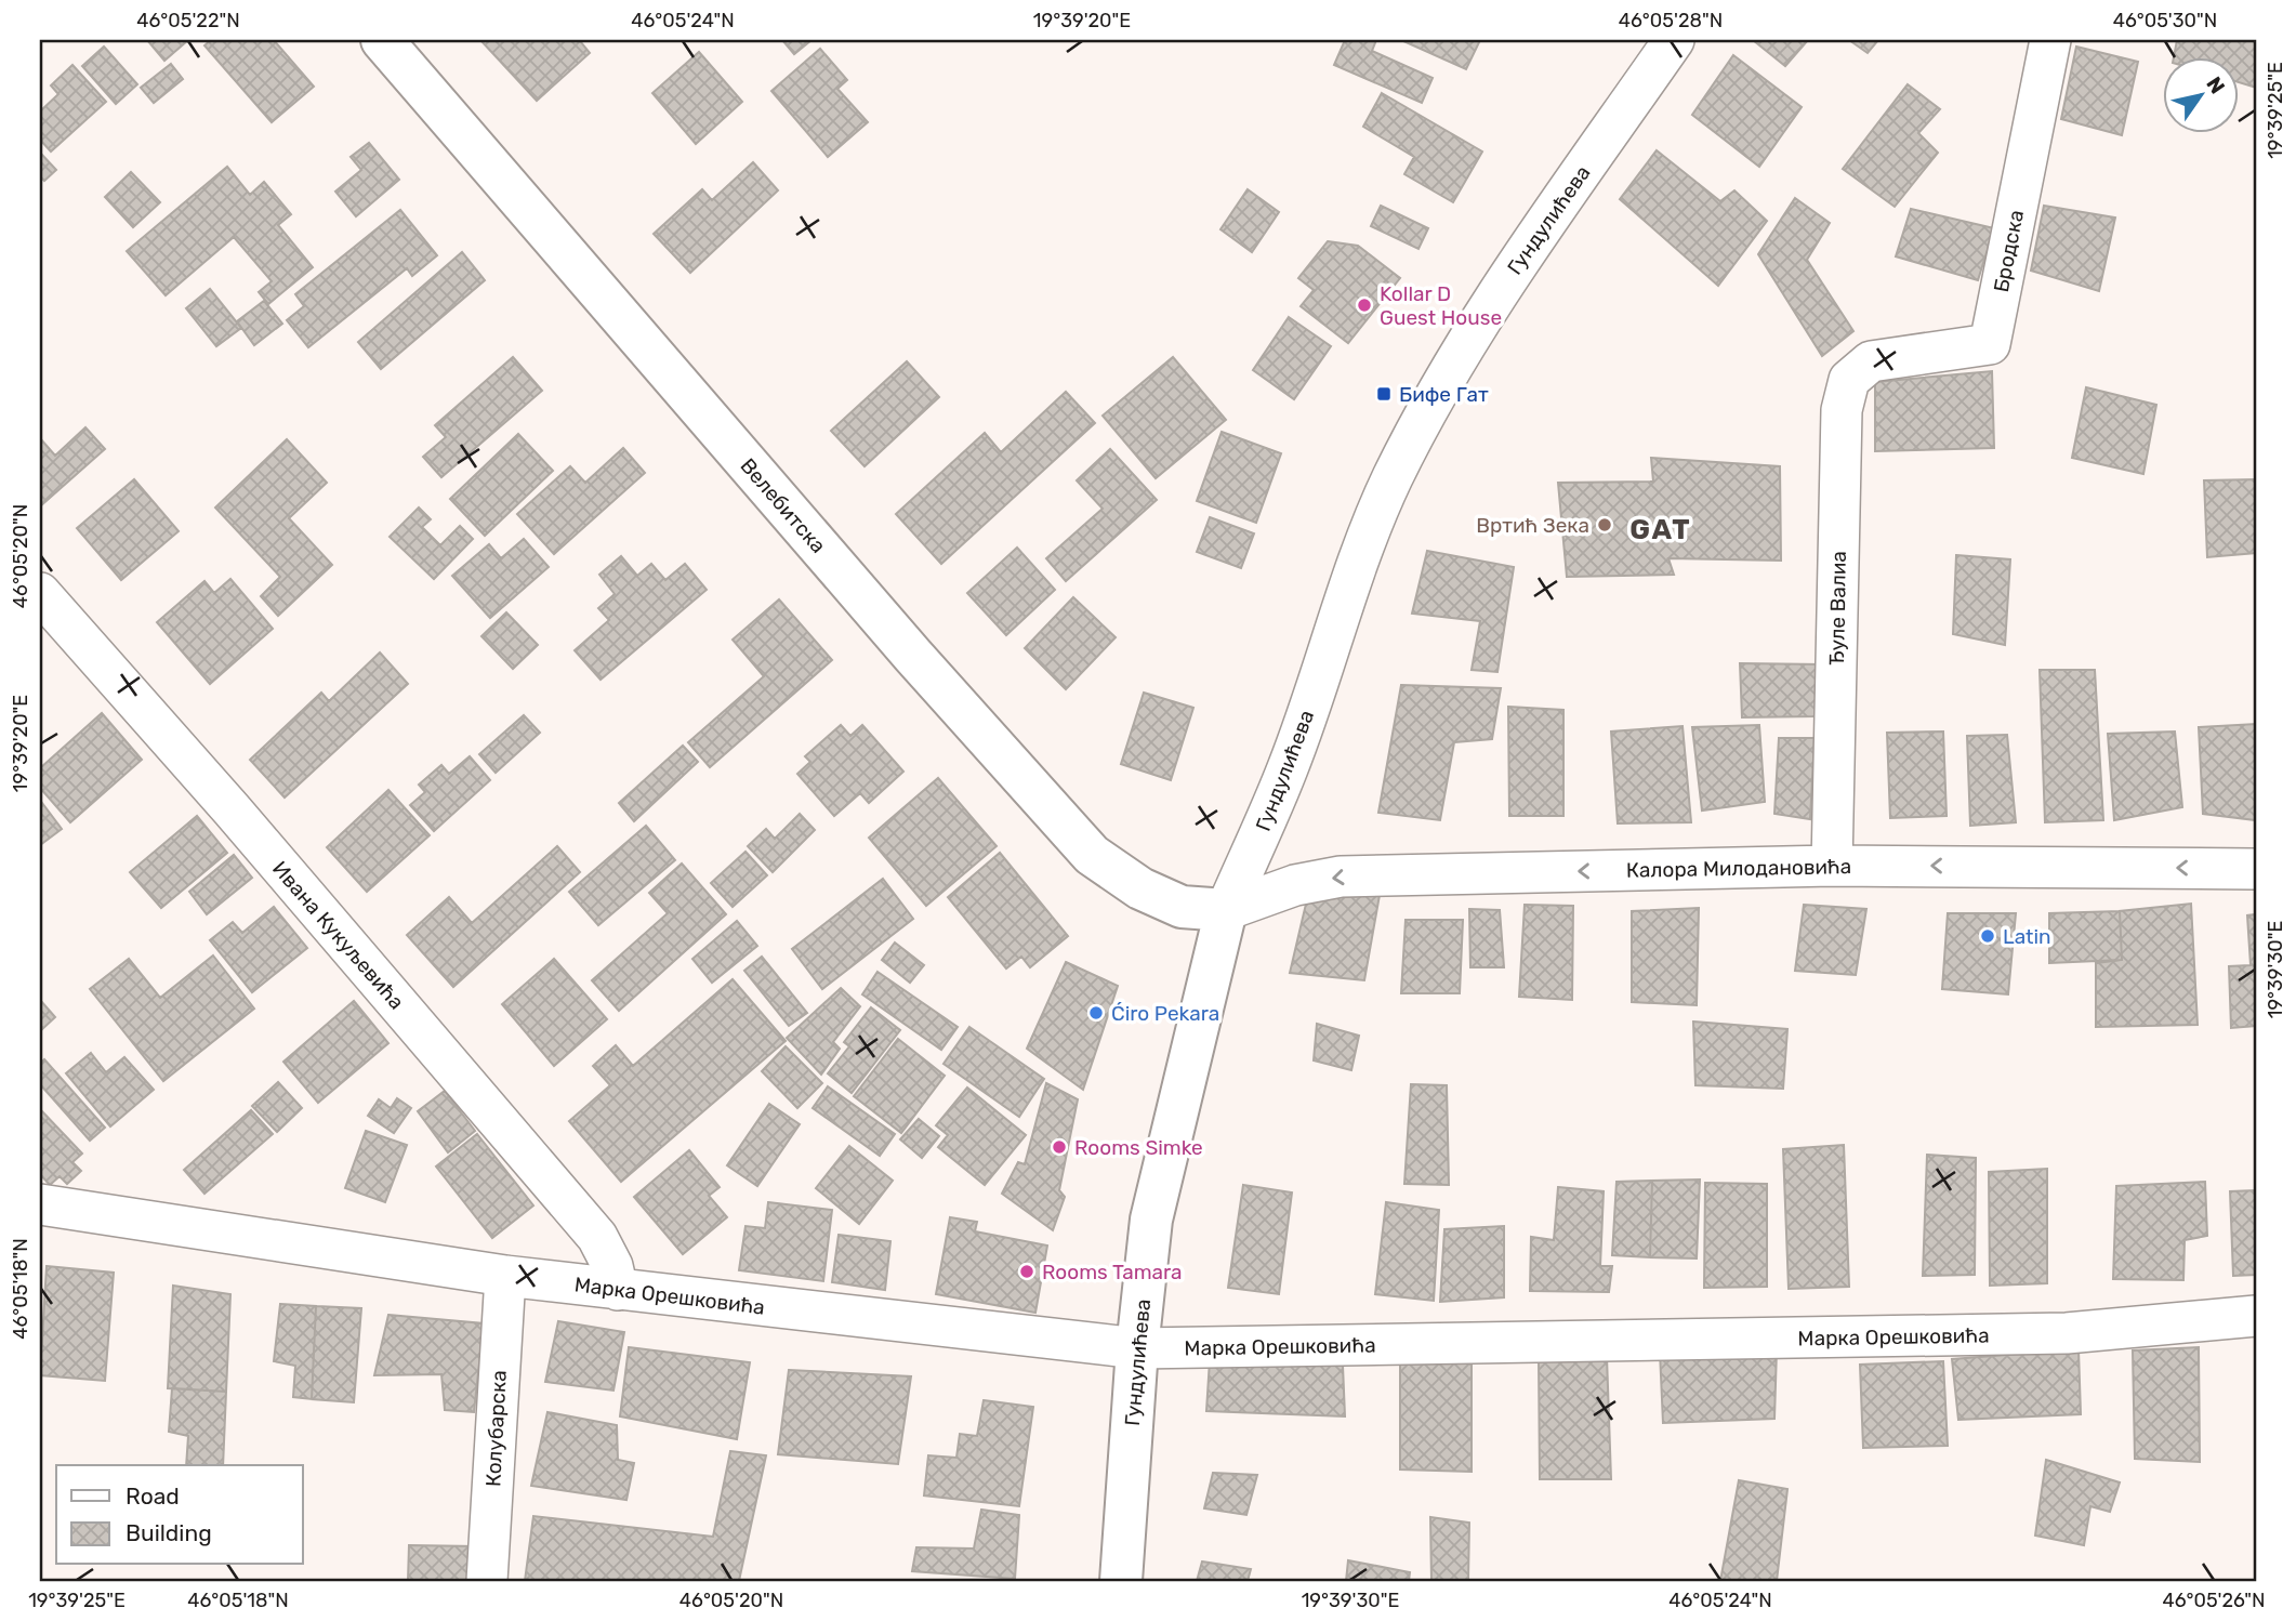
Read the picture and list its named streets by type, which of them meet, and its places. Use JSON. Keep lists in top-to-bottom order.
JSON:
{
  "streets": {
    "street": [
      "Гундулићева",
      "Бродска",
      "Велебитска",
      "Ђуле Валиа",
      "Калора Милодановића",
      "Ивана Кукуљевића",
      "Марка Орешковића",
      "Колубарска"
    ]
  },
  "crossings": [
    ["Гундулићева", "Велебитска"],
    ["Гундулићева", "Калора Милодановића"],
    ["Гундулићева", "Марка Орешковића"],
    ["Бродска", "Ђуле Валиа"],
    ["Велебитска", "Калора Милодановића"],
    ["Ђуле Валиа", "Калора Милодановића"],
    ["Ивана Кукуљевића", "Марка Орешковића"],
    ["Марка Орешковића", "Колубарска"]
  ],
  "one_way": ["Калора Милодановића"],
  "districts": ["GAT"],
  "places": {
    "other": [
      "Kollar D Guest House",
      "Вртић Зека",
      "Latin",
      "Ćiro Pekara",
      "Rooms Simke",
      "Rooms Tamara"
    ],
    "transit": ["Бифе Гат"]
  },
  "legend": ["Road", "Building"],
  "north": "top right",
  "coordinates": [
    "46°05'22\"N",
    "46°05'24\"N",
    "19°39'20\"E",
    "46°05'28\"N",
    "46°05'30\"N",
    "19°39'25\"E",
    "46°05'20\"N",
    "19°39'30\"E",
    "46°05'18\"N",
    "46°05'26\"N"
  ]
}
